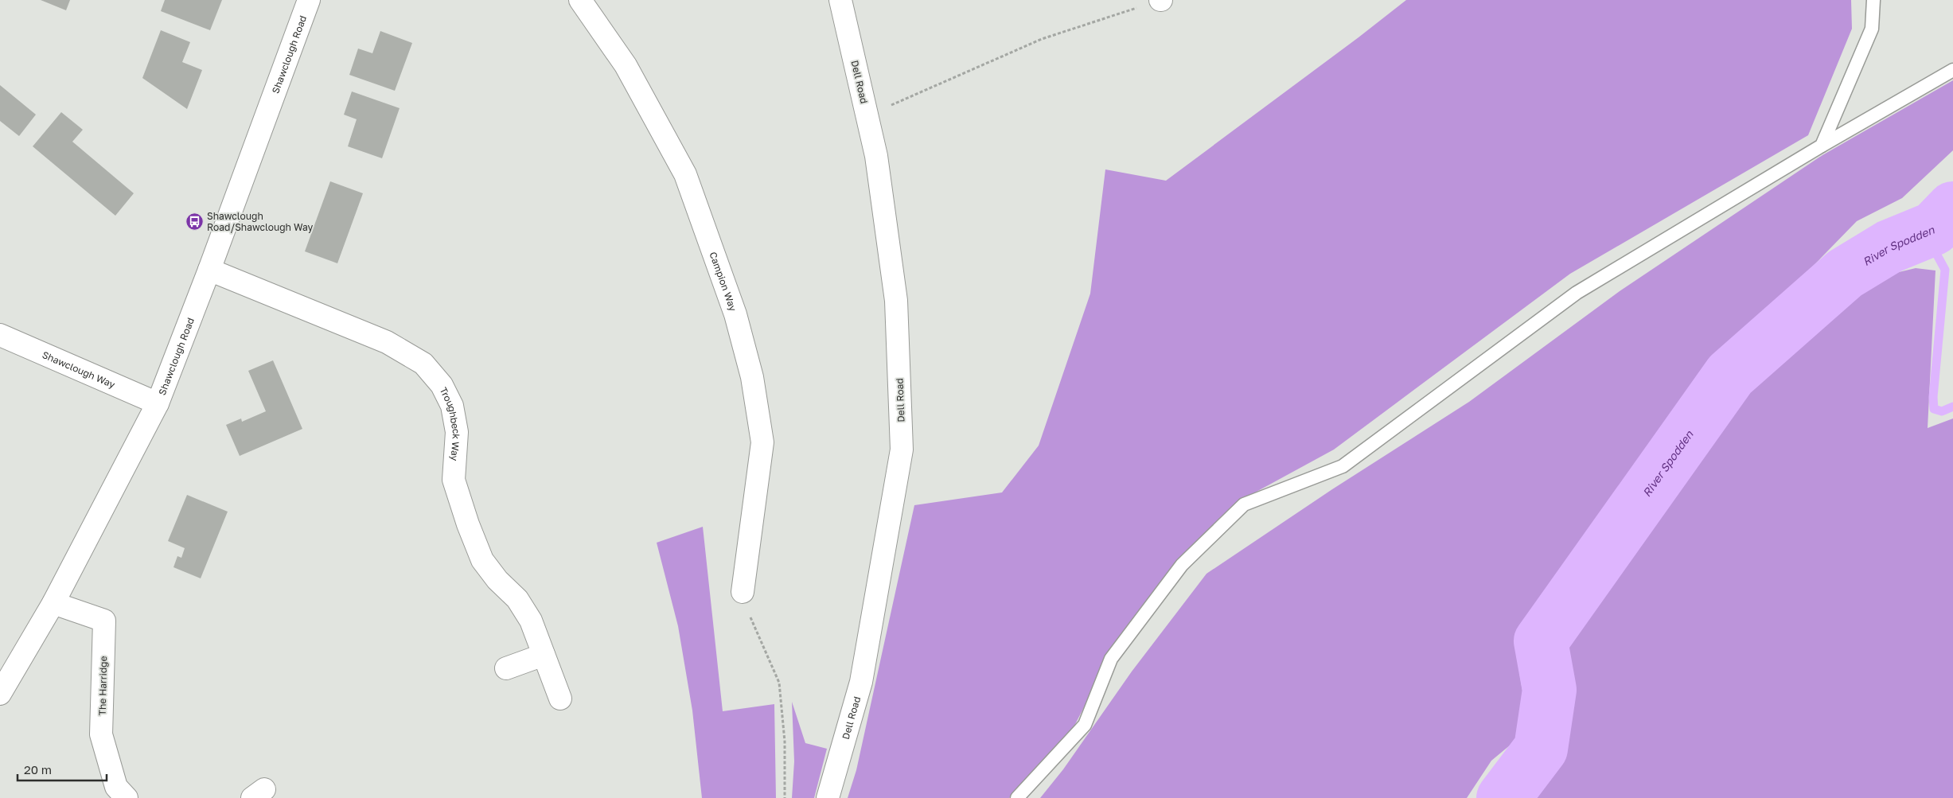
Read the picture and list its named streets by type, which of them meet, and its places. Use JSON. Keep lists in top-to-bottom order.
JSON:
{
  "streets": {
    "street": [
      "Shawclough Road",
      "Dell Road",
      "Campion Way",
      "Shawclough Way",
      "Troughbeck Way",
      "The Harridge"
    ]
  },
  "crossings": [
    ["Shawclough Road", "Shawclough Way"],
    ["Shawclough Road", "Troughbeck Way"],
    ["Shawclough Road", "The Harridge"]
  ],
  "water": ["River Spodden"],
  "places": {
    "bus stop": ["Shawclough Road/Shawclough Way"]
  },
  "scale_bar": "20 m"
}
